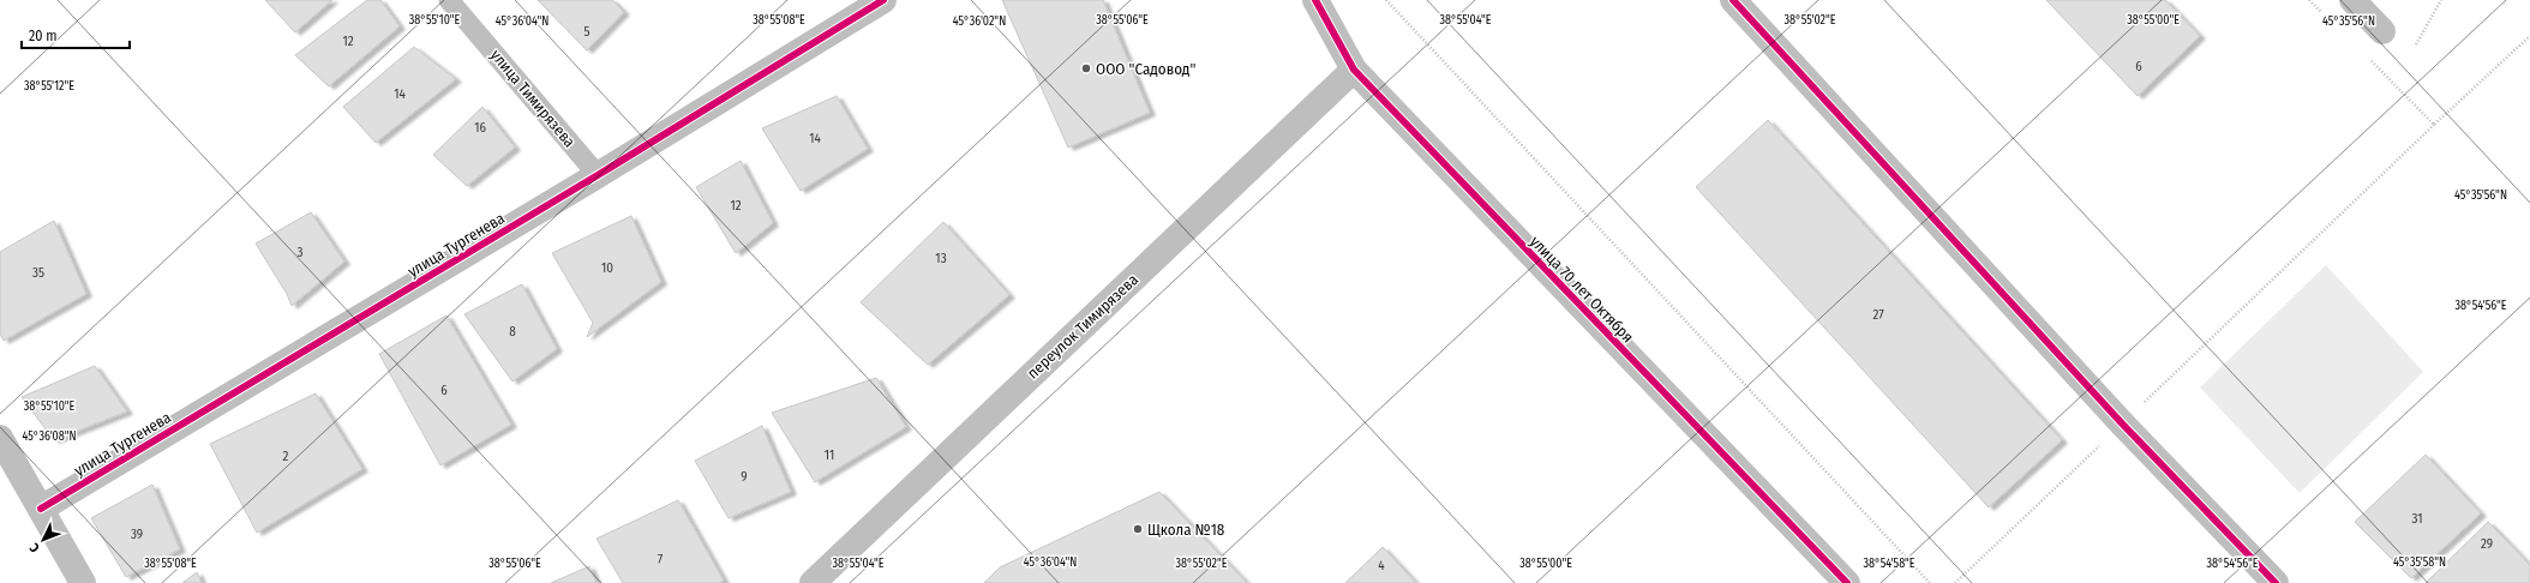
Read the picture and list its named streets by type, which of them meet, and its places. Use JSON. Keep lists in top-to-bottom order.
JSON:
{
  "streets": {
    "street": ["улица Тургенева", "улица 70 лет Октября", "переулок Тимирязева"],
    "lane": ["улица Тимирязева"]
  },
  "crossings": [
    ["улица Тимирязева", "улица Тургенева"],
    ["улица 70 лет Октября", "переулок Тимирязева"]
  ],
  "places": ["ООО \"Садовод\"", "Щкола №18"],
  "house_numbers": [
    "5",
    "12",
    "6",
    "14",
    "16",
    "14",
    "12",
    "3",
    "13",
    "10",
    "35",
    "27",
    "8",
    "6",
    "11",
    "2",
    "9",
    "31",
    "39",
    "29",
    "7",
    "4"
  ],
  "scale_bar": "20 m",
  "north": "bottom left",
  "coordinates": [
    "38°55'10\"E",
    "38°55'08\"E",
    "38°55'06\"E",
    "38°55'04\"E",
    "38°55'02\"E",
    "38°55'00\"E",
    "45°36'04\"N",
    "45°36'02\"N",
    "45°35'56\"N",
    "38°55'12\"E",
    "38°54'56\"E",
    "45°36'08\"N",
    "45°35'58\"N",
    "38°54'58\"E"
  ]
}
